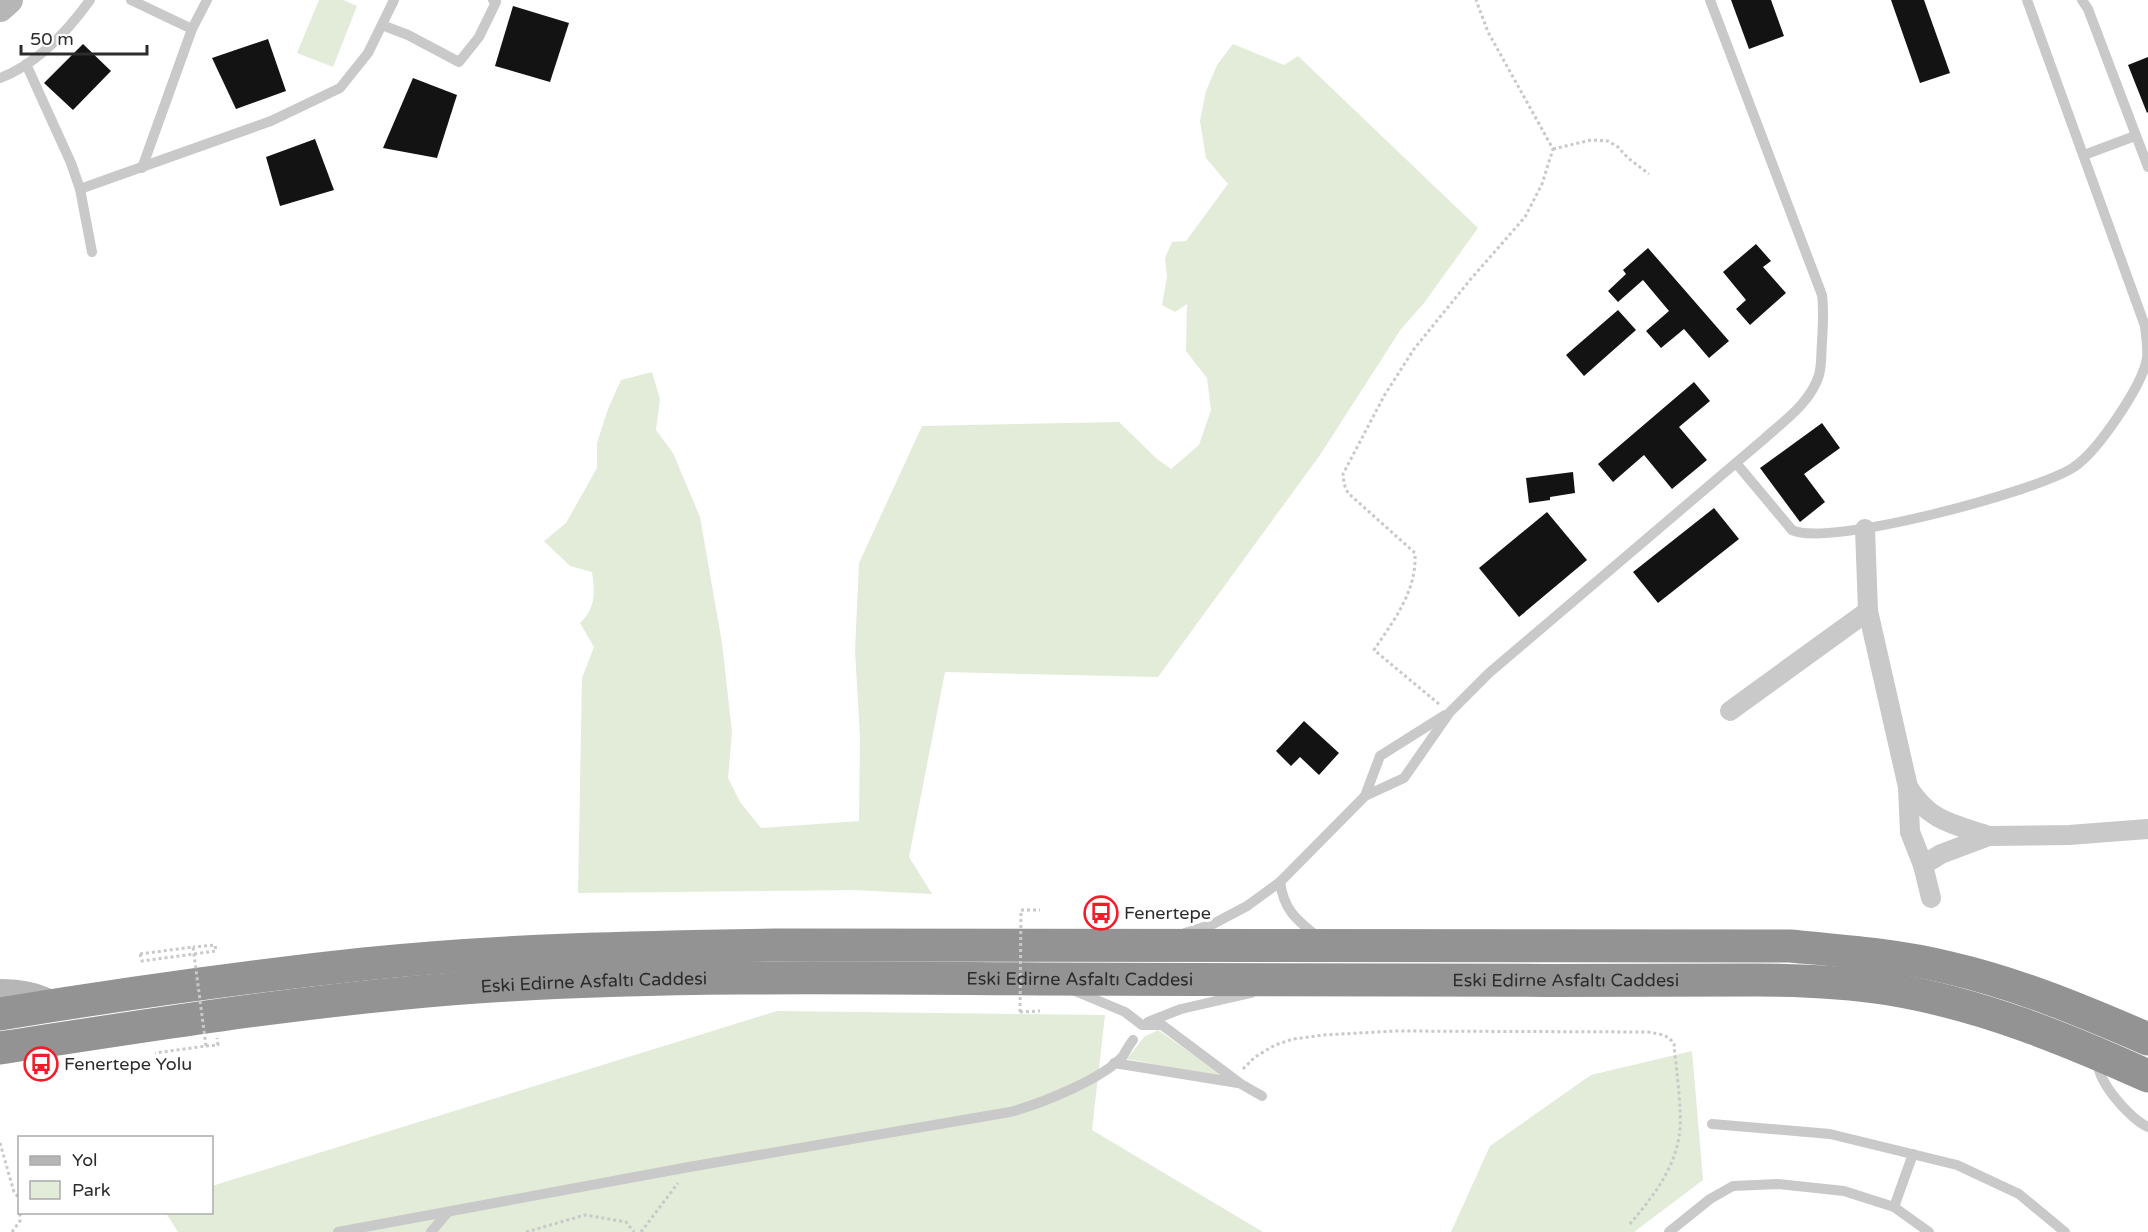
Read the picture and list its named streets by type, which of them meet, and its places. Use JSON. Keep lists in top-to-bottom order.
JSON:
{
  "streets": {
    "highway": ["Eski Edirne Asfaltı Caddesi"]
  },
  "places": {
    "bus stop": ["Fenertepe", "Fenertepe Yolu"]
  },
  "legend": ["Yol", "Park"],
  "scale_bar": "50 m"
}
